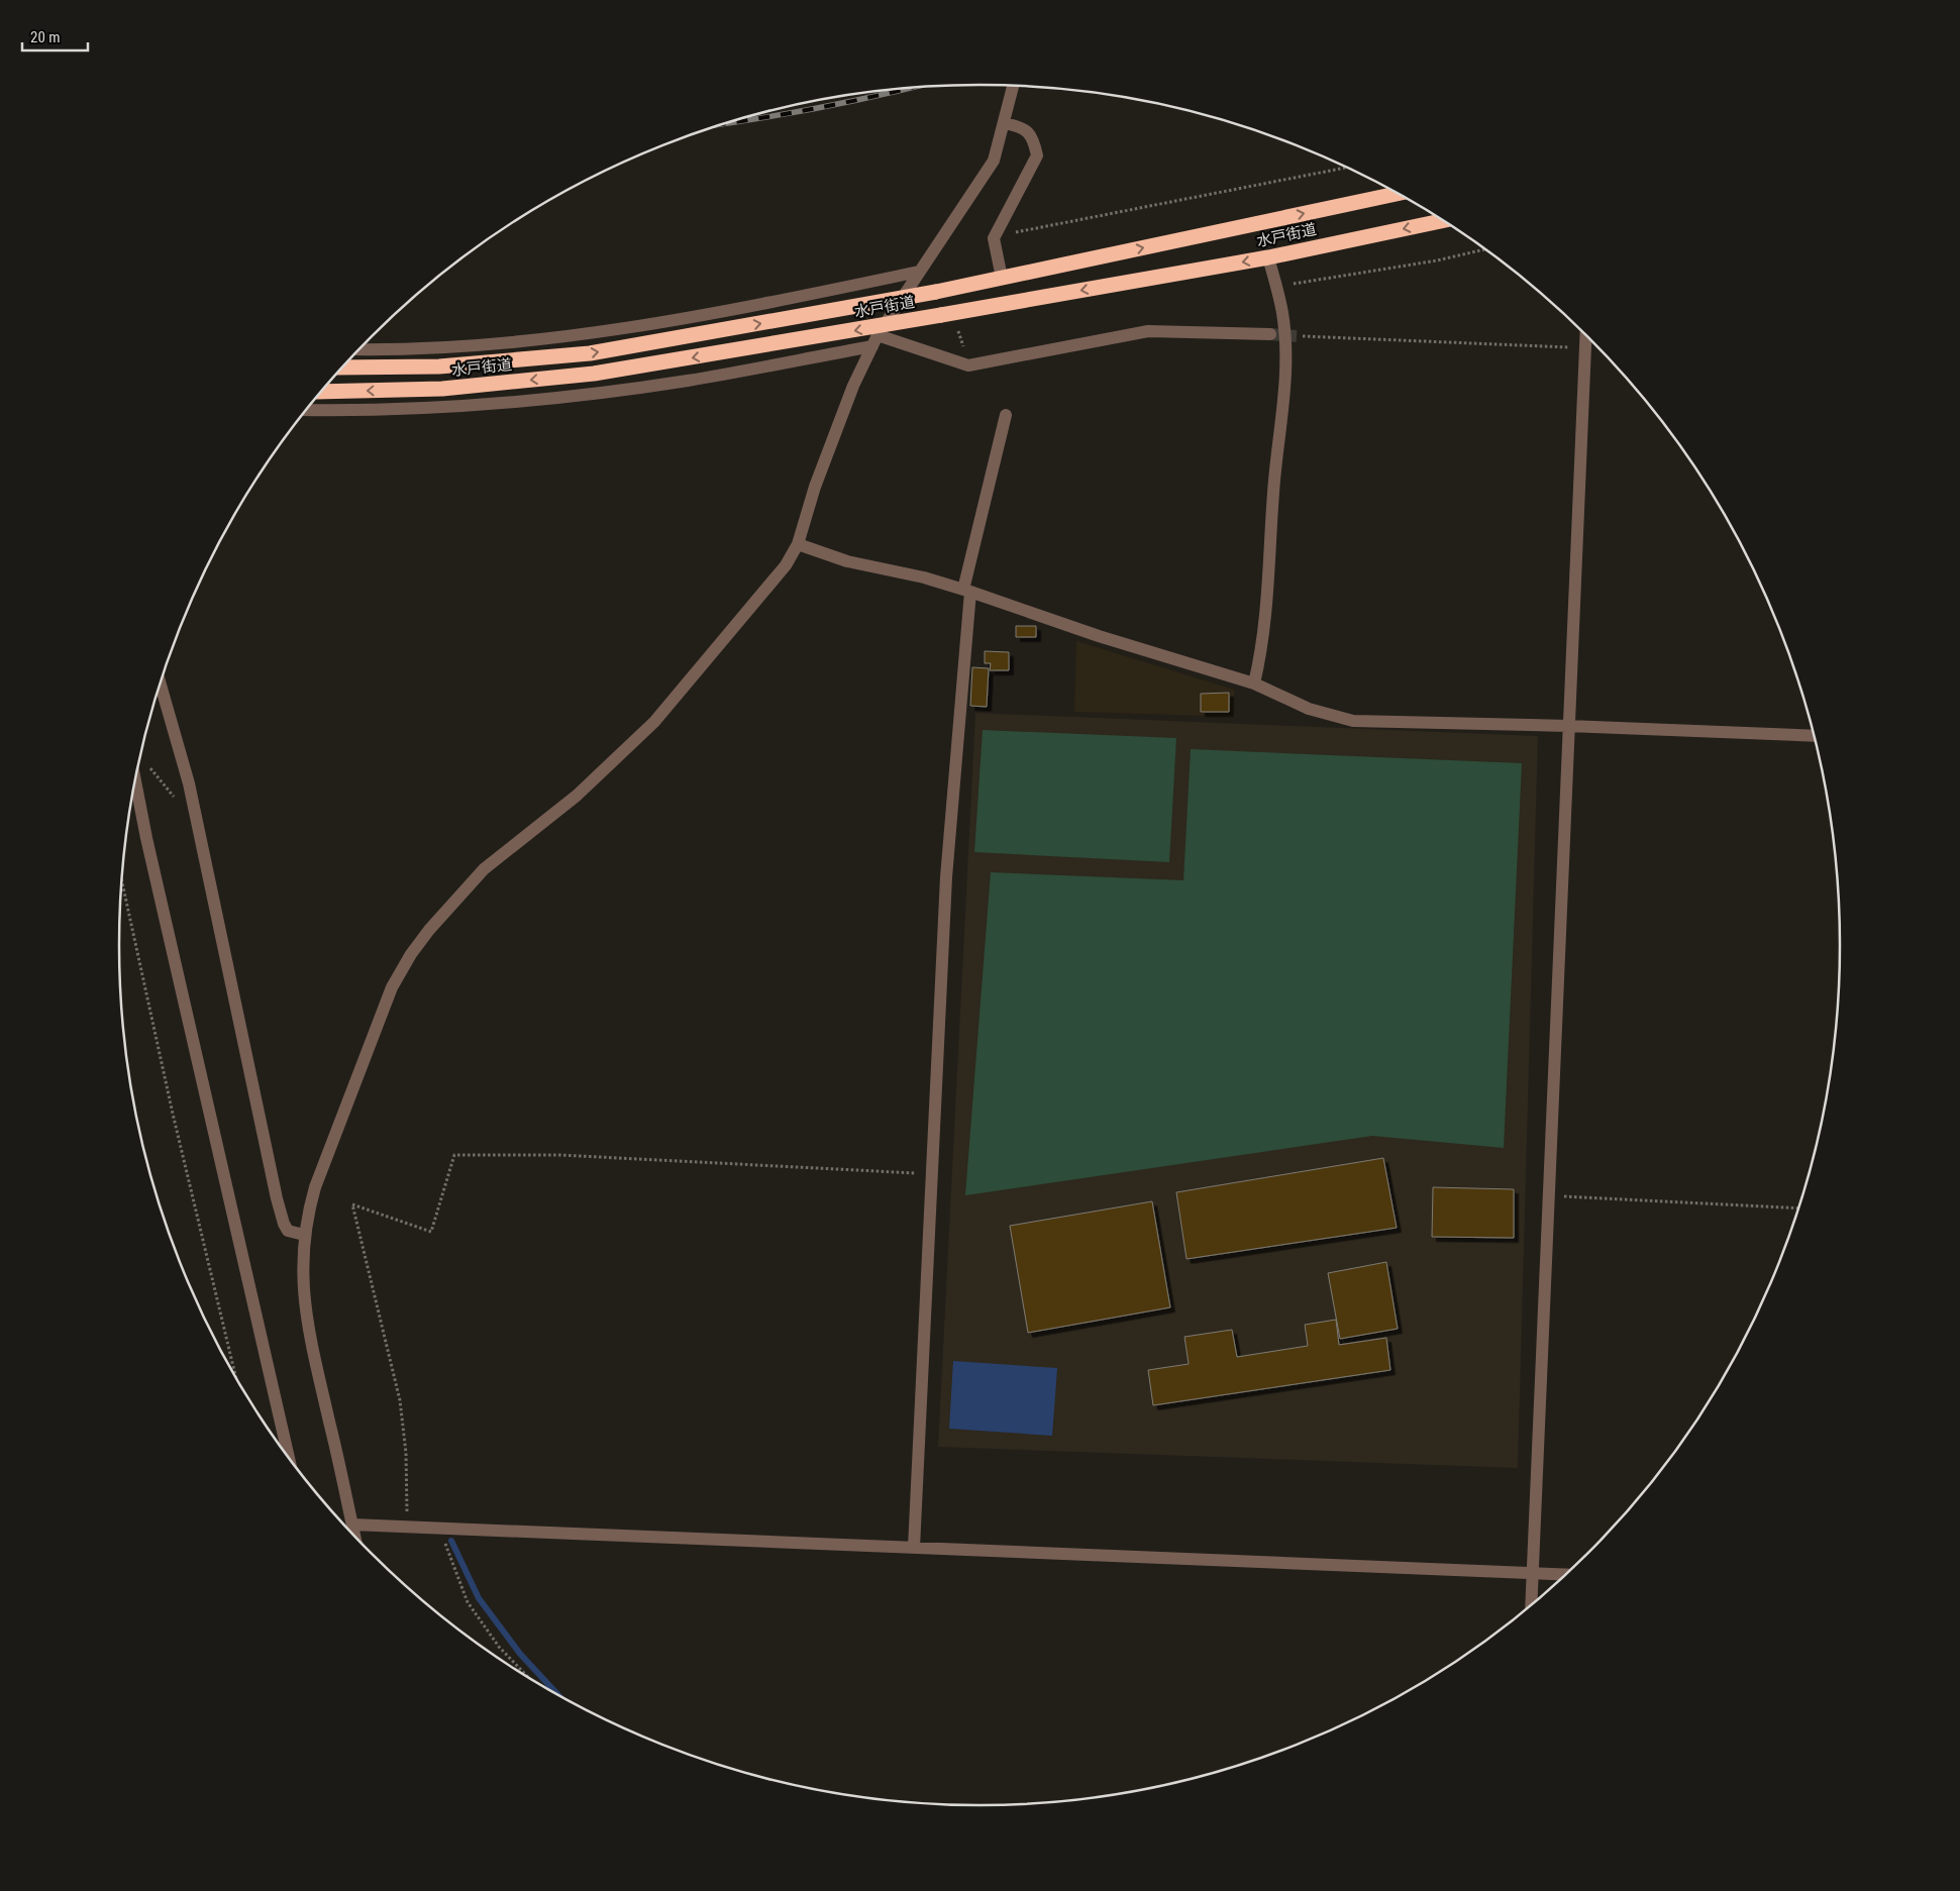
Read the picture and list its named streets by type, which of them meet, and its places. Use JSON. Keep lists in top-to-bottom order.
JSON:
{
  "streets": {
    "highway": ["水戸街道"]
  },
  "scale_bar": "20 m"
}
